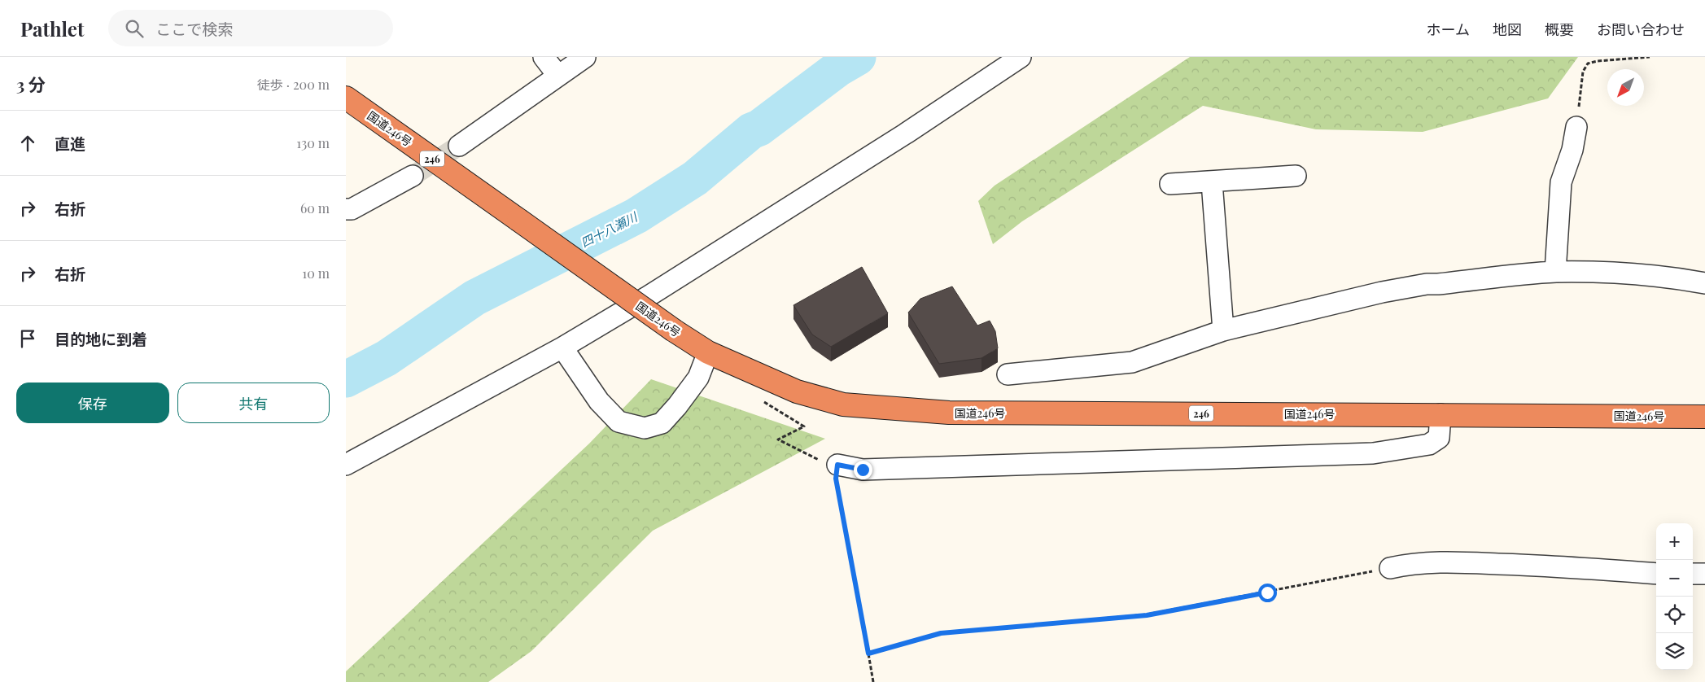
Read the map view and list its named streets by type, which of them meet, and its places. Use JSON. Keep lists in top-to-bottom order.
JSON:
{
  "streets": {
    "highway": ["国道246号", "246"]
  },
  "water": ["四十八瀬川"],
  "north": "bottom left",
  "page": {
    "header": "Pathlet",
    "search": "ここで検索",
    "nav": [
      "ホーム",
      "地図",
      "概要",
      "お問い合わせ"
    ],
    "heading": ["3 分", "徒歩 · 200 m"],
    "list": [
      ["直進", "130 m"],
      ["右折", "60 m"],
      ["右折", "10 m"],
      "目的地に到着"
    ],
    "buttons": ["保存", "共有"],
    "map_buttons": ["+", "−"]
  }
}
